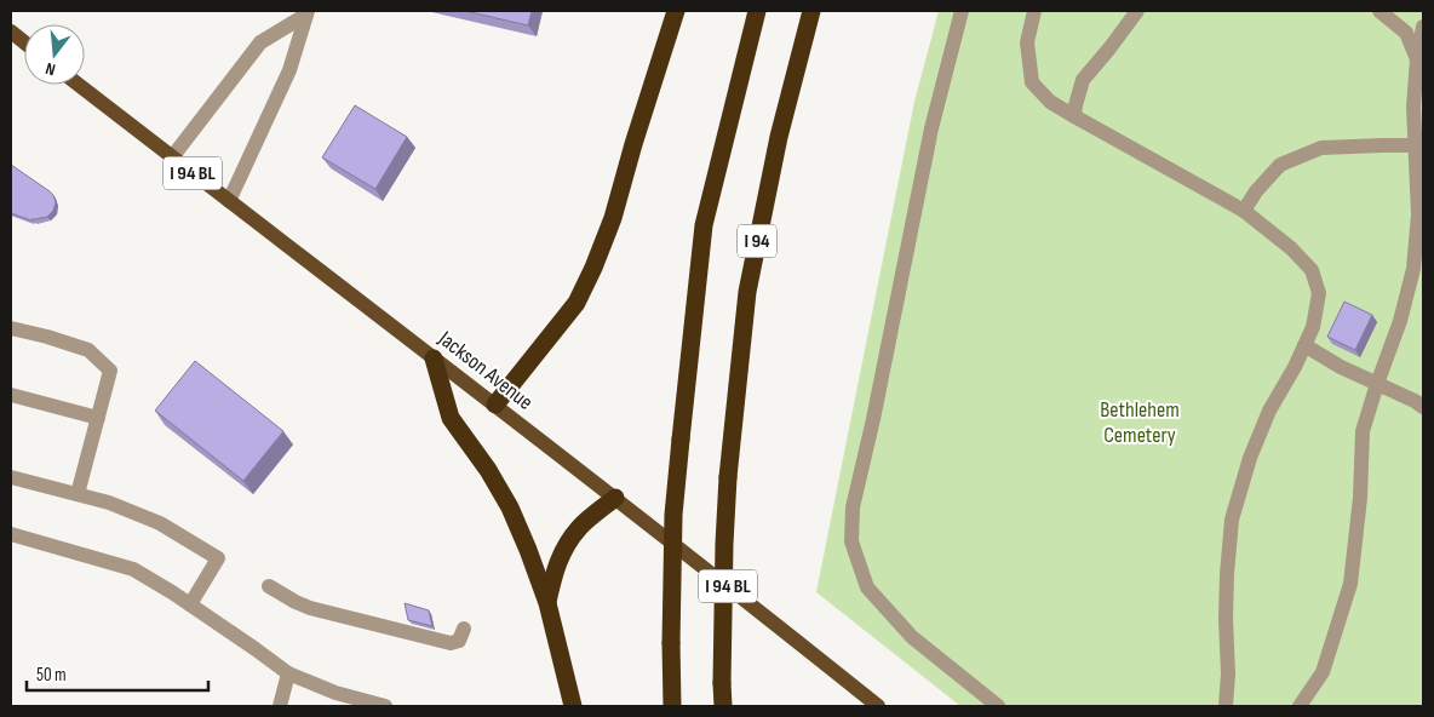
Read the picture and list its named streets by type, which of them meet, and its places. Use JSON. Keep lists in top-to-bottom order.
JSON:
{
  "streets": {
    "highway": ["I 94"],
    "main road": ["I 94 BL", "Jackson Avenue"]
  },
  "parks": ["Bethlehem Cemetery"],
  "scale_bar": "50 m",
  "north": "bottom"
}
